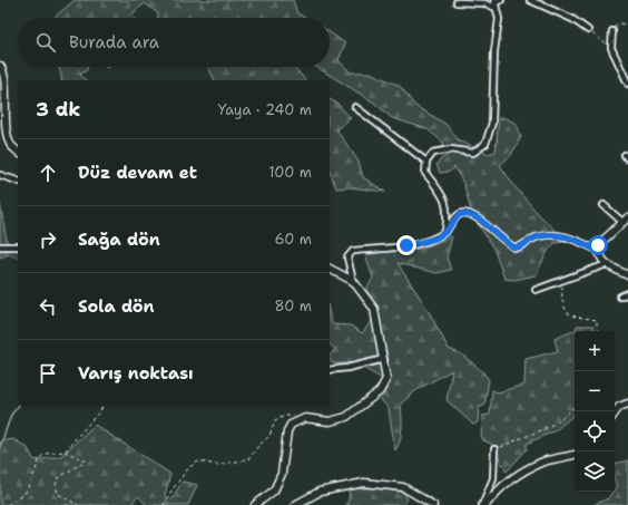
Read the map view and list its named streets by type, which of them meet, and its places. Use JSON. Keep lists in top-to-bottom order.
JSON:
{
  "page": {
    "search": "Burada ara",
    "heading": ["3 dk", "Yaya · 240 m"],
    "list": [
      ["Düz devam et", "100 m"],
      ["Sağa dön", "60 m"],
      ["Sola dön", "80 m"],
      "Varış noktası"
    ],
    "map_buttons": ["+", "−"]
  }
}
